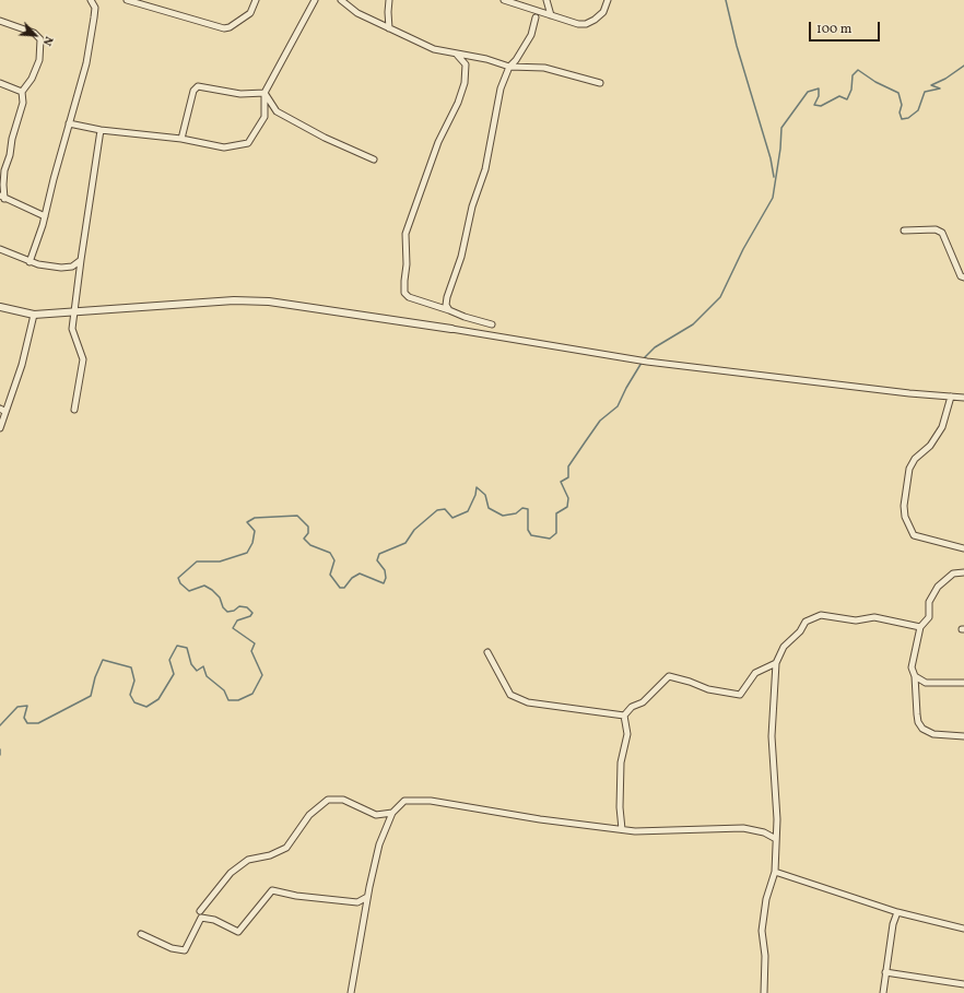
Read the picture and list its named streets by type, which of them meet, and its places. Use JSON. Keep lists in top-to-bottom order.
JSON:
{
  "scale_bar": "100 m",
  "north": "bottom right"
}
